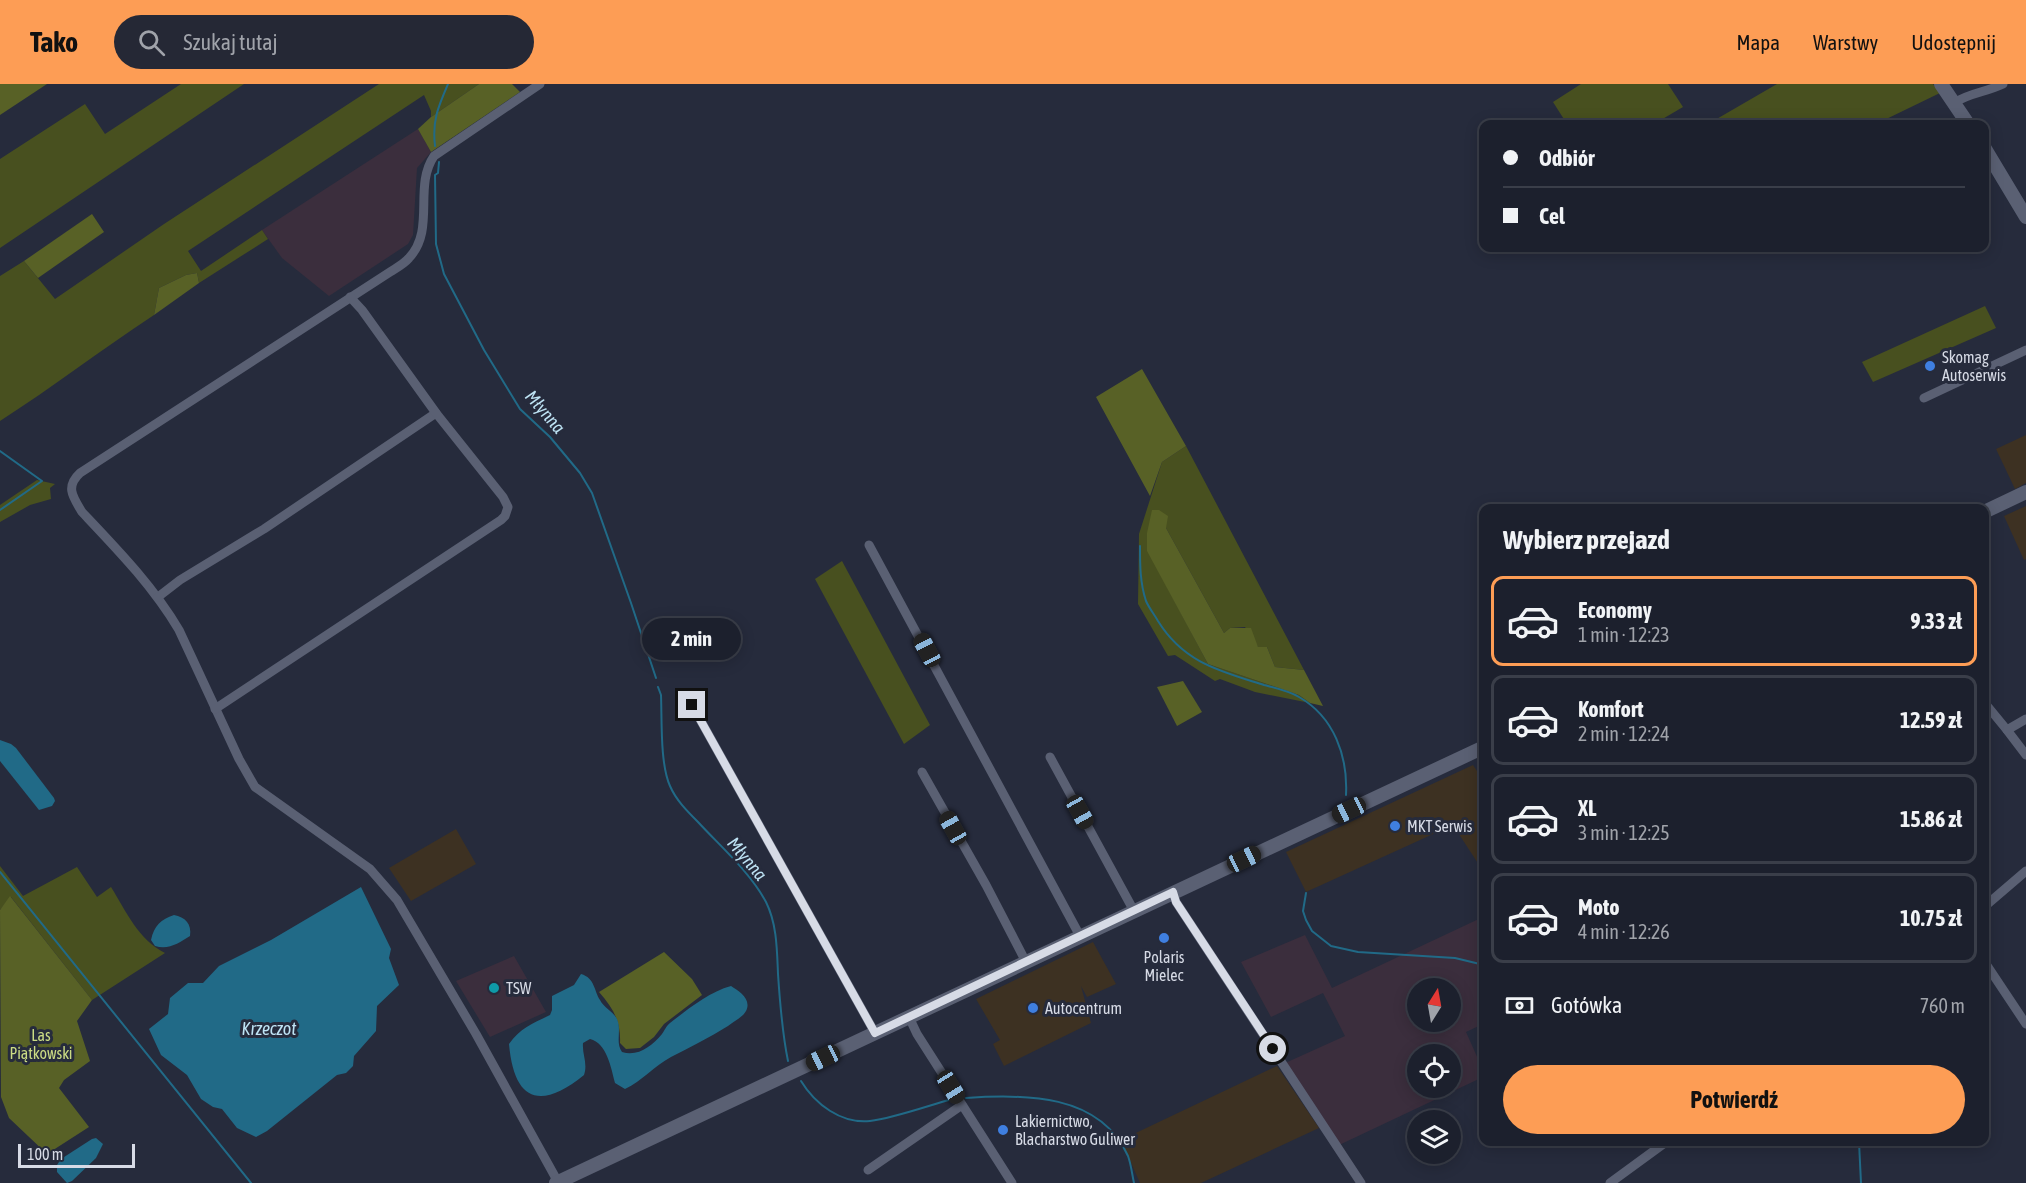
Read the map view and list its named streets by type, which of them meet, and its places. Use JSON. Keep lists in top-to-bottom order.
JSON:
{
  "water": ["Młynna", "Krzeczot"],
  "parks": ["Las Piątkowski"],
  "places": [
    "Skomag Autoserwis",
    "MKT Serwis",
    "Polaris Mielec",
    "TSW",
    "Autocentrum",
    "Lakiernictwo, Blacharstwo Guliwer"
  ],
  "scale_bar": "100 m",
  "north": "top",
  "page": {
    "header": "Tako",
    "search": "Szukaj tutaj",
    "nav": ["Mapa", "Warstwy", "Udostępnij"],
    "banner": ["Odbiór", "Cel"],
    "heading": "Wybierz przejazd",
    "list": [
      {
        "name": "Economy",
        "note": "1 min · 12:23",
        "value": "9.33 zł"
      },
      {
        "name": "Komfort",
        "note": "2 min · 12:24",
        "value": "12.59 zł"
      },
      {
        "name": "XL",
        "note": "3 min · 12:25",
        "value": "15.86 zł"
      },
      {
        "name": "Moto",
        "note": "4 min · 12:26",
        "value": "10.75 zł"
      }
    ],
    "bubble": "2 min",
    "pay": ["Gotówka", "760 m"],
    "buttons": "Potwierdź",
    "scale": "100 m"
  }
}
